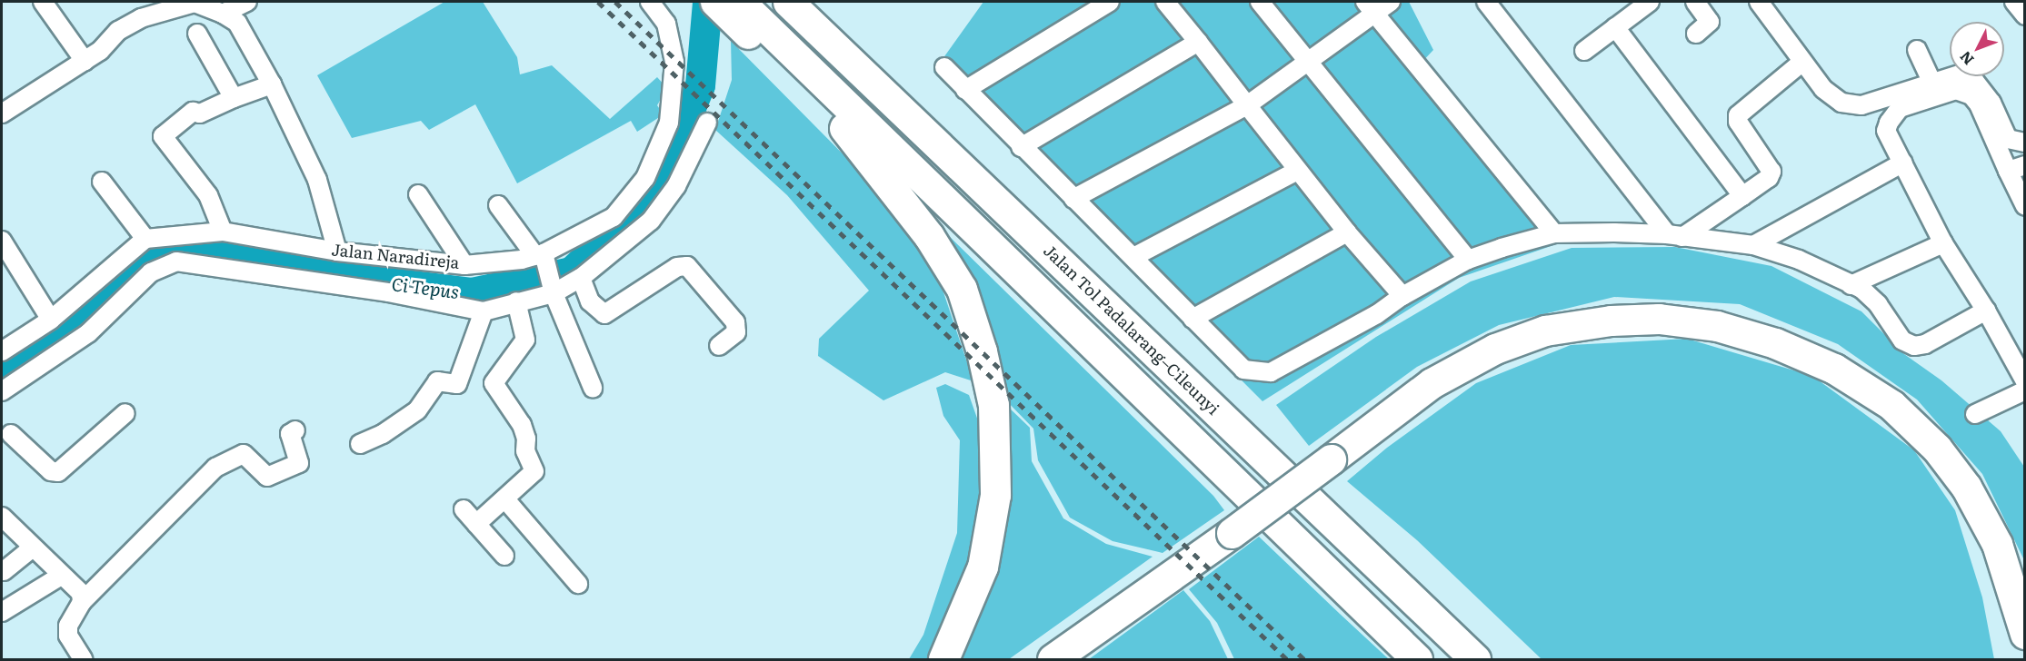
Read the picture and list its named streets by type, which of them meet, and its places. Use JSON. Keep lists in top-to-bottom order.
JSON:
{
  "streets": {
    "highway": ["Jalan Tol Padalarang–Cileunyi"],
    "street": ["Jalan Naradireja"]
  },
  "water": ["Ci Tepus"],
  "north": "bottom left"
}
